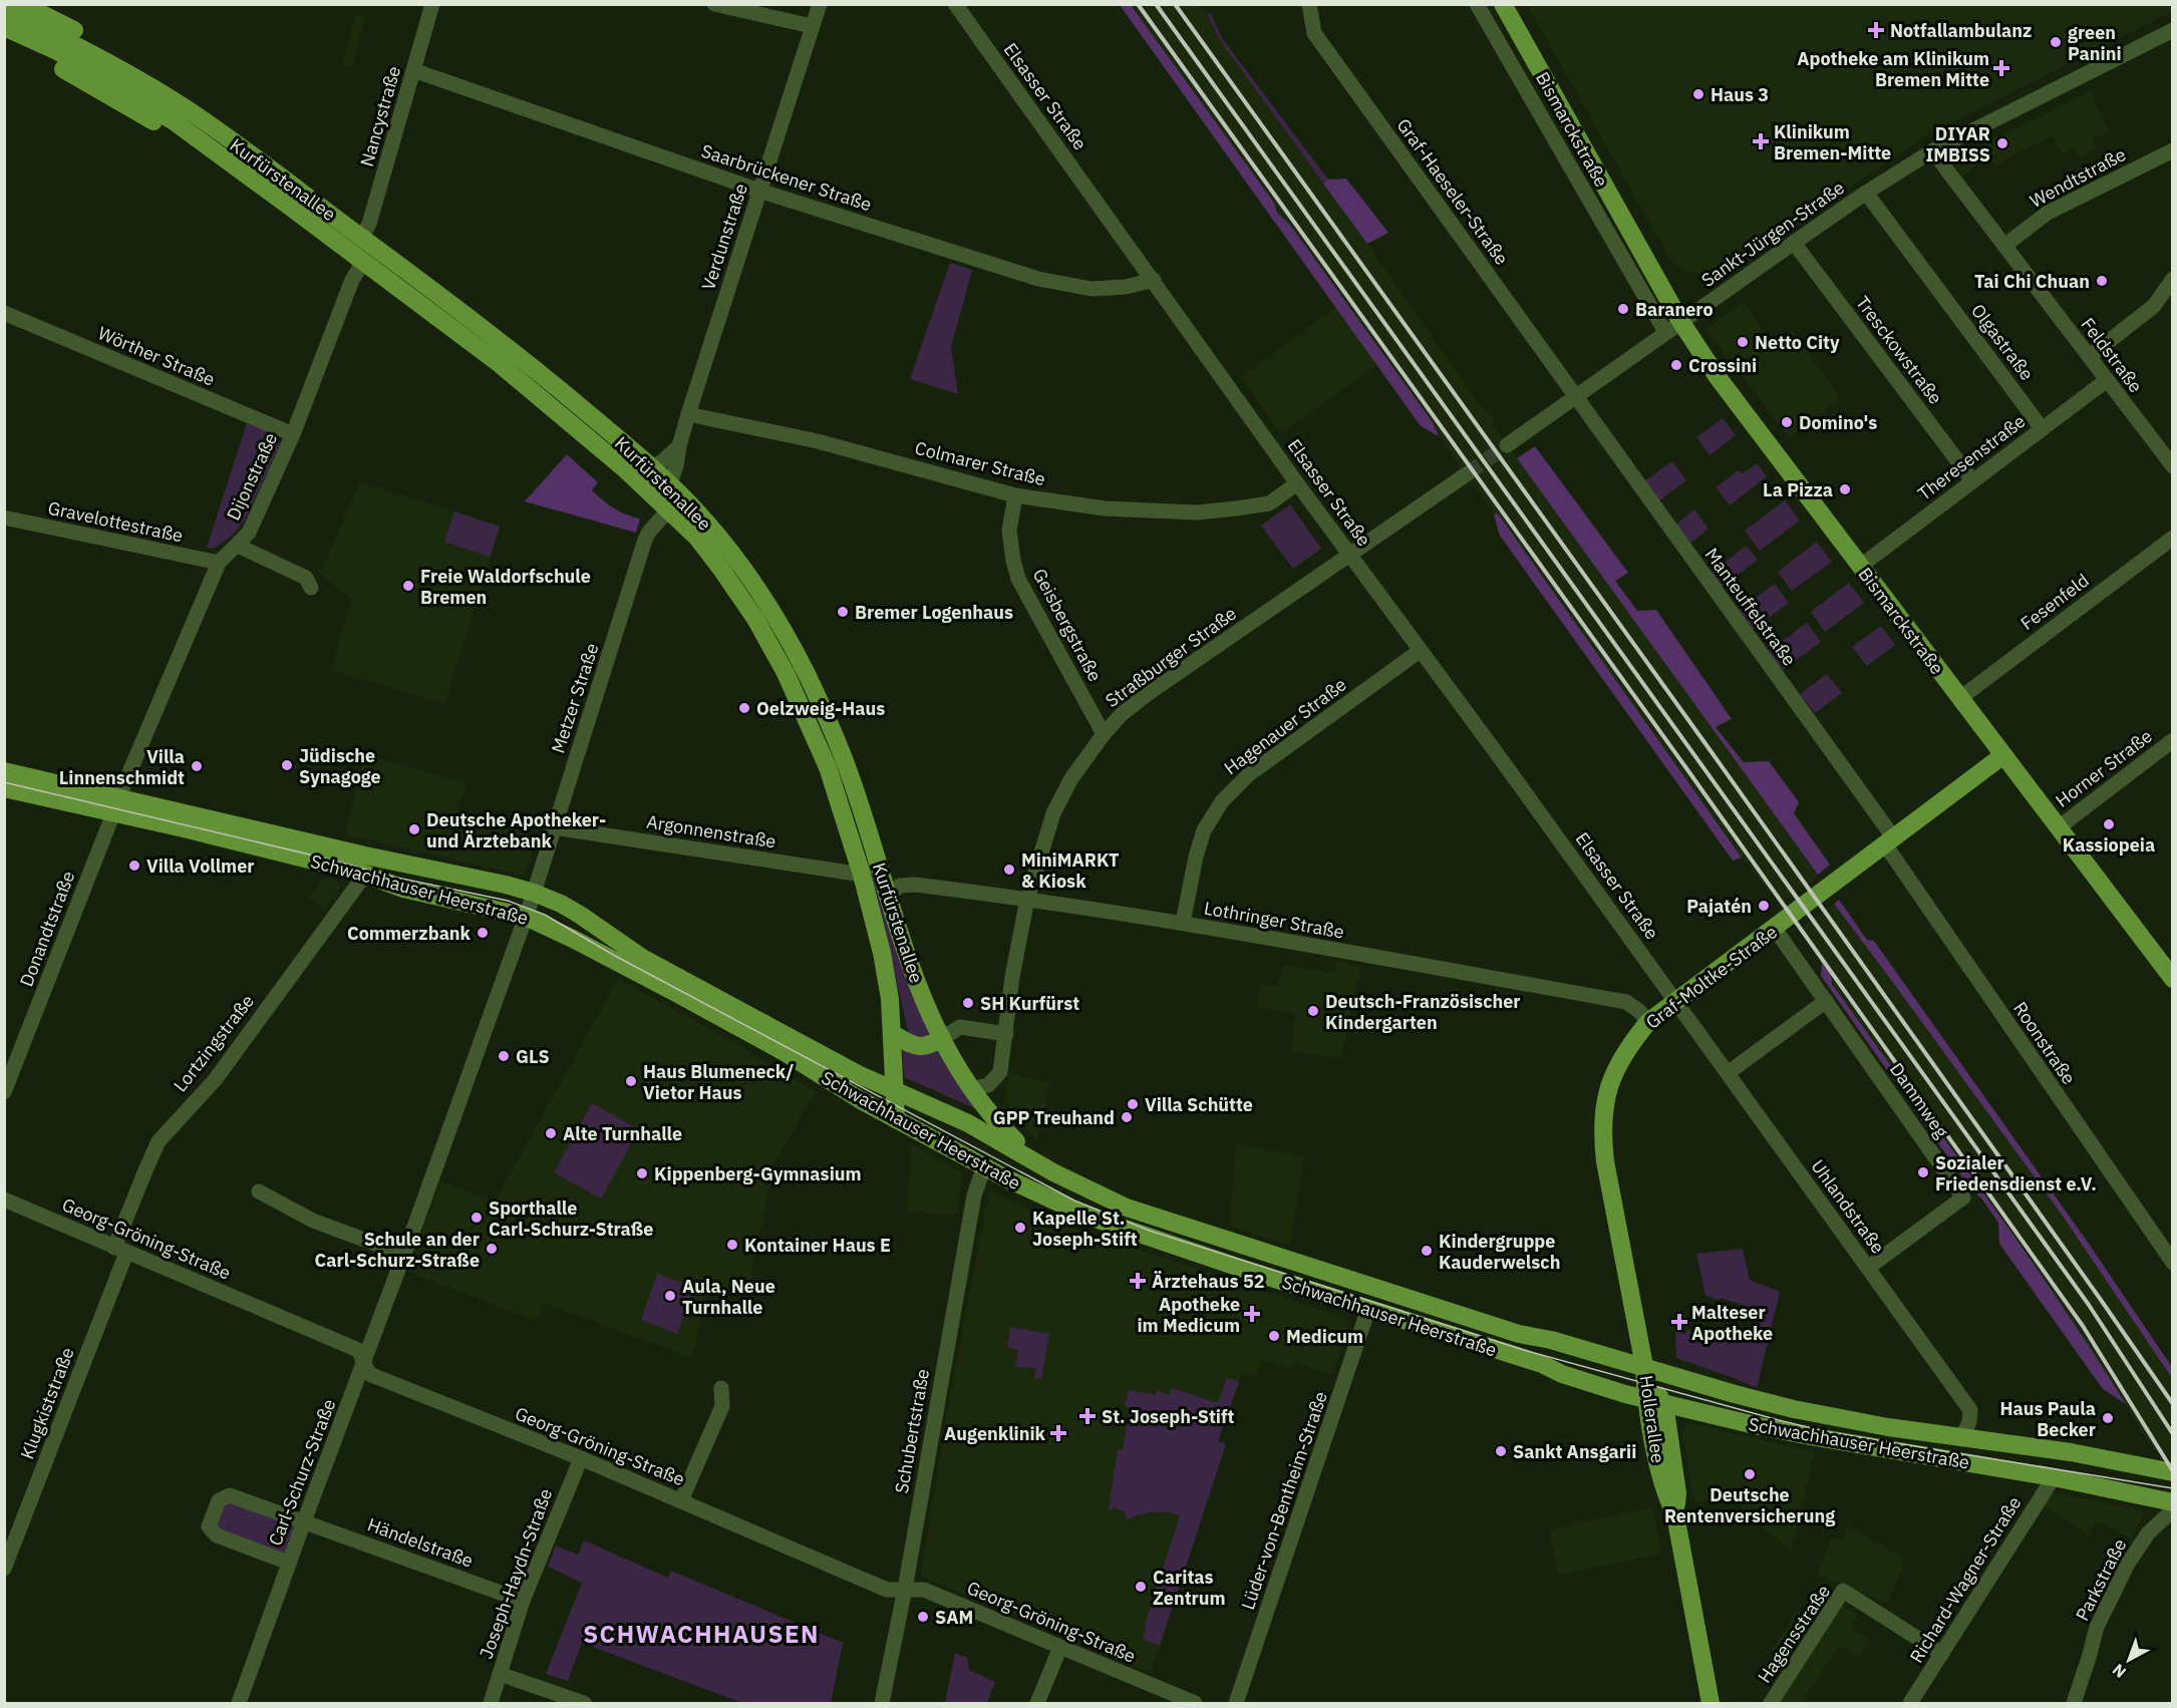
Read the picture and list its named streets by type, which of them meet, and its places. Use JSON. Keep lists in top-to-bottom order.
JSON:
{
  "streets": {
    "main road": [
      "Bismarckstraße",
      "Kurfürstenallee",
      "Schwachhauser Heerstraße",
      "Graf-Moltke-Straße",
      "Hollerallee"
    ],
    "street": [
      "Elsasser Straße",
      "Nancystraße",
      "Saarbrückener Straße",
      "Wendtstraße",
      "Graf-Haeseler-Straße",
      "Sankt-Jürgen-Straße",
      "Verdunstraße",
      "Olgastraße",
      "Tresckowstraße",
      "Feldstraße",
      "Wörther Straße",
      "Theresenstraße",
      "Colmarer Straße",
      "Dijonstraße",
      "Gravelottestraße",
      "Fesenfeld",
      "Manteuffelstraße",
      "Geisbergstraße",
      "Straßburger Straße",
      "Metzer Straße",
      "Hagenauer Straße",
      "Horner Straße",
      "Argonnenstraße",
      "Lothringer Straße",
      "Donandtstraße",
      "Lortzingstraße",
      "Roonstraße",
      "Dammweg",
      "Uhlandstraße",
      "Georg-Gröning-Straße",
      "Klugkiststraße",
      "Schubertstraße",
      "Carl-Schurz-Straße",
      "Lüder-von-Bentheim-Straße",
      "Händelstraße",
      "Joseph-Haydn-Straße",
      "Richard-Wagner-Straße",
      "Parkstraße",
      "Hagensstraße"
    ]
  },
  "crossings": [
    ["Elsasser Straße", "Saarbrückener Straße"],
    ["Elsasser Straße", "Colmarer Straße"],
    ["Elsasser Straße", "Straßburger Straße"],
    ["Elsasser Straße", "Hagenauer Straße"],
    ["Elsasser Straße", "Graf-Moltke-Straße"],
    ["Elsasser Straße", "Uhlandstraße"],
    ["Nancystraße", "Saarbrückener Straße"],
    ["Nancystraße", "Kurfürstenallee"],
    ["Bismarckstraße", "Sankt-Jürgen-Straße"],
    ["Bismarckstraße", "Theresenstraße"],
    ["Bismarckstraße", "Fesenfeld"],
    ["Bismarckstraße", "Horner Straße"],
    ["Bismarckstraße", "Graf-Moltke-Straße"],
    ["Saarbrückener Straße", "Verdunstraße"],
    ["Wendtstraße", "Feldstraße"],
    ["Kurfürstenallee", "Verdunstraße"],
    ["Kurfürstenallee", "Dijonstraße"],
    ["Kurfürstenallee", "Straßburger Straße"],
    ["Kurfürstenallee", "Metzer Straße"],
    ["Kurfürstenallee", "Argonnenstraße"],
    ["Kurfürstenallee", "Schwachhauser Heerstraße"],
    ["Kurfürstenallee", "Lothringer Straße"],
    ["Graf-Haeseler-Straße", "Sankt-Jürgen-Straße"],
    ["Graf-Haeseler-Straße", "Manteuffelstraße"],
    ["Sankt-Jürgen-Straße", "Olgastraße"],
    ["Sankt-Jürgen-Straße", "Tresckowstraße"],
    ["Sankt-Jürgen-Straße", "Feldstraße"],
    ["Sankt-Jürgen-Straße", "Manteuffelstraße"],
    ["Verdunstraße", "Colmarer Straße"],
    ["Olgastraße", "Theresenstraße"],
    ["Tresckowstraße", "Theresenstraße"],
    ["Feldstraße", "Theresenstraße"],
    ["Wörther Straße", "Dijonstraße"],
    ["Colmarer Straße", "Geisbergstraße"],
    ["Dijonstraße", "Gravelottestraße"],
    ["Dijonstraße", "Schwachhauser Heerstraße"],
    ["Dijonstraße", "Donandtstraße"],
    ["Manteuffelstraße", "Graf-Moltke-Straße"],
    ["Manteuffelstraße", "Roonstraße"],
    ["Geisbergstraße", "Straßburger Straße"],
    ["Straßburger Straße", "Lothringer Straße"],
    ["Metzer Straße", "Argonnenstraße"],
    ["Metzer Straße", "Schwachhauser Heerstraße"],
    ["Metzer Straße", "Carl-Schurz-Straße"],
    ["Hagenauer Straße", "Lothringer Straße"],
    ["Schwachhauser Heerstraße", "Donandtstraße"],
    ["Schwachhauser Heerstraße", "Graf-Moltke-Straße"],
    ["Schwachhauser Heerstraße", "Lortzingstraße"],
    ["Schwachhauser Heerstraße", "Uhlandstraße"],
    ["Schwachhauser Heerstraße", "Hollerallee"],
    ["Schwachhauser Heerstraße", "Schubertstraße"],
    ["Schwachhauser Heerstraße", "Carl-Schurz-Straße"],
    ["Schwachhauser Heerstraße", "Lüder-von-Bentheim-Straße"],
    ["Schwachhauser Heerstraße", "Richard-Wagner-Straße"],
    ["Schwachhauser Heerstraße", "Parkstraße"],
    ["Lothringer Straße", "Graf-Moltke-Straße"],
    ["Graf-Moltke-Straße", "Roonstraße"],
    ["Graf-Moltke-Straße", "Dammweg"],
    ["Graf-Moltke-Straße", "Uhlandstraße"],
    ["Graf-Moltke-Straße", "Hollerallee"],
    ["Lortzingstraße", "Georg-Gröning-Straße"],
    ["Lortzingstraße", "Klugkiststraße"],
    ["Dammweg", "Uhlandstraße"],
    ["Georg-Gröning-Straße", "Klugkiststraße"],
    ["Georg-Gröning-Straße", "Schubertstraße"],
    ["Georg-Gröning-Straße", "Carl-Schurz-Straße"],
    ["Georg-Gröning-Straße", "Joseph-Haydn-Straße"],
    ["Carl-Schurz-Straße", "Händelstraße"],
    ["Händelstraße", "Joseph-Haydn-Straße"],
    ["Richard-Wagner-Straße", "Hagensstraße"]
  ],
  "districts": ["SCHWACHHAUSEN"],
  "places": {
    "health": [
      "Notfallambulanz",
      "Apotheke am Klinikum Bremen Mitte",
      "Klinikum Bremen-Mitte",
      "Ärztehaus 52",
      "Apotheke im Medicum",
      "Malteser Apotheke",
      "St. Joseph-Stift",
      "Augenklinik"
    ],
    "other": [
      "green Panini",
      "Haus 3",
      "DIYAR IMBISS",
      "Tai Chi Chuan",
      "Baranero",
      "Netto City",
      "Crossini",
      "Domino's",
      "La Pizza",
      "Freie Waldorfschule Bremen",
      "Bremer Logenhaus",
      "Oelzweig-Haus",
      "Jüdische Synagoge",
      "Villa Linnenschmidt",
      "Kassiopeia",
      "Deutsche Apotheker- und Ärztebank",
      "Villa Vollmer",
      "MiniMARKT & Kiosk",
      "Pajatén",
      "Commerzbank",
      "SH Kurfürst",
      "Deutsch-Französischer Kindergarten",
      "GLS",
      "Haus Blumeneck/ Vietor Haus",
      "Villa Schütte",
      "GPP Treuhand",
      "Alte Turnhalle",
      "Sozialer Friedensdienst e.V.",
      "Kippenberg-Gymnasium",
      "Sporthalle Carl-Schurz-Straße",
      "Kapelle St. Joseph-Stift",
      "Kontainer Haus E",
      "Schule an der Carl-Schurz-Straße",
      "Kindergruppe Kauderwelsch",
      "Aula, Neue Turnhalle",
      "Medicum",
      "Haus Paula Becker",
      "Sankt Ansgarii",
      "Deutsche Rentenversicherung",
      "Caritas Zentrum",
      "SAM"
    ]
  },
  "north": "bottom left"
}
